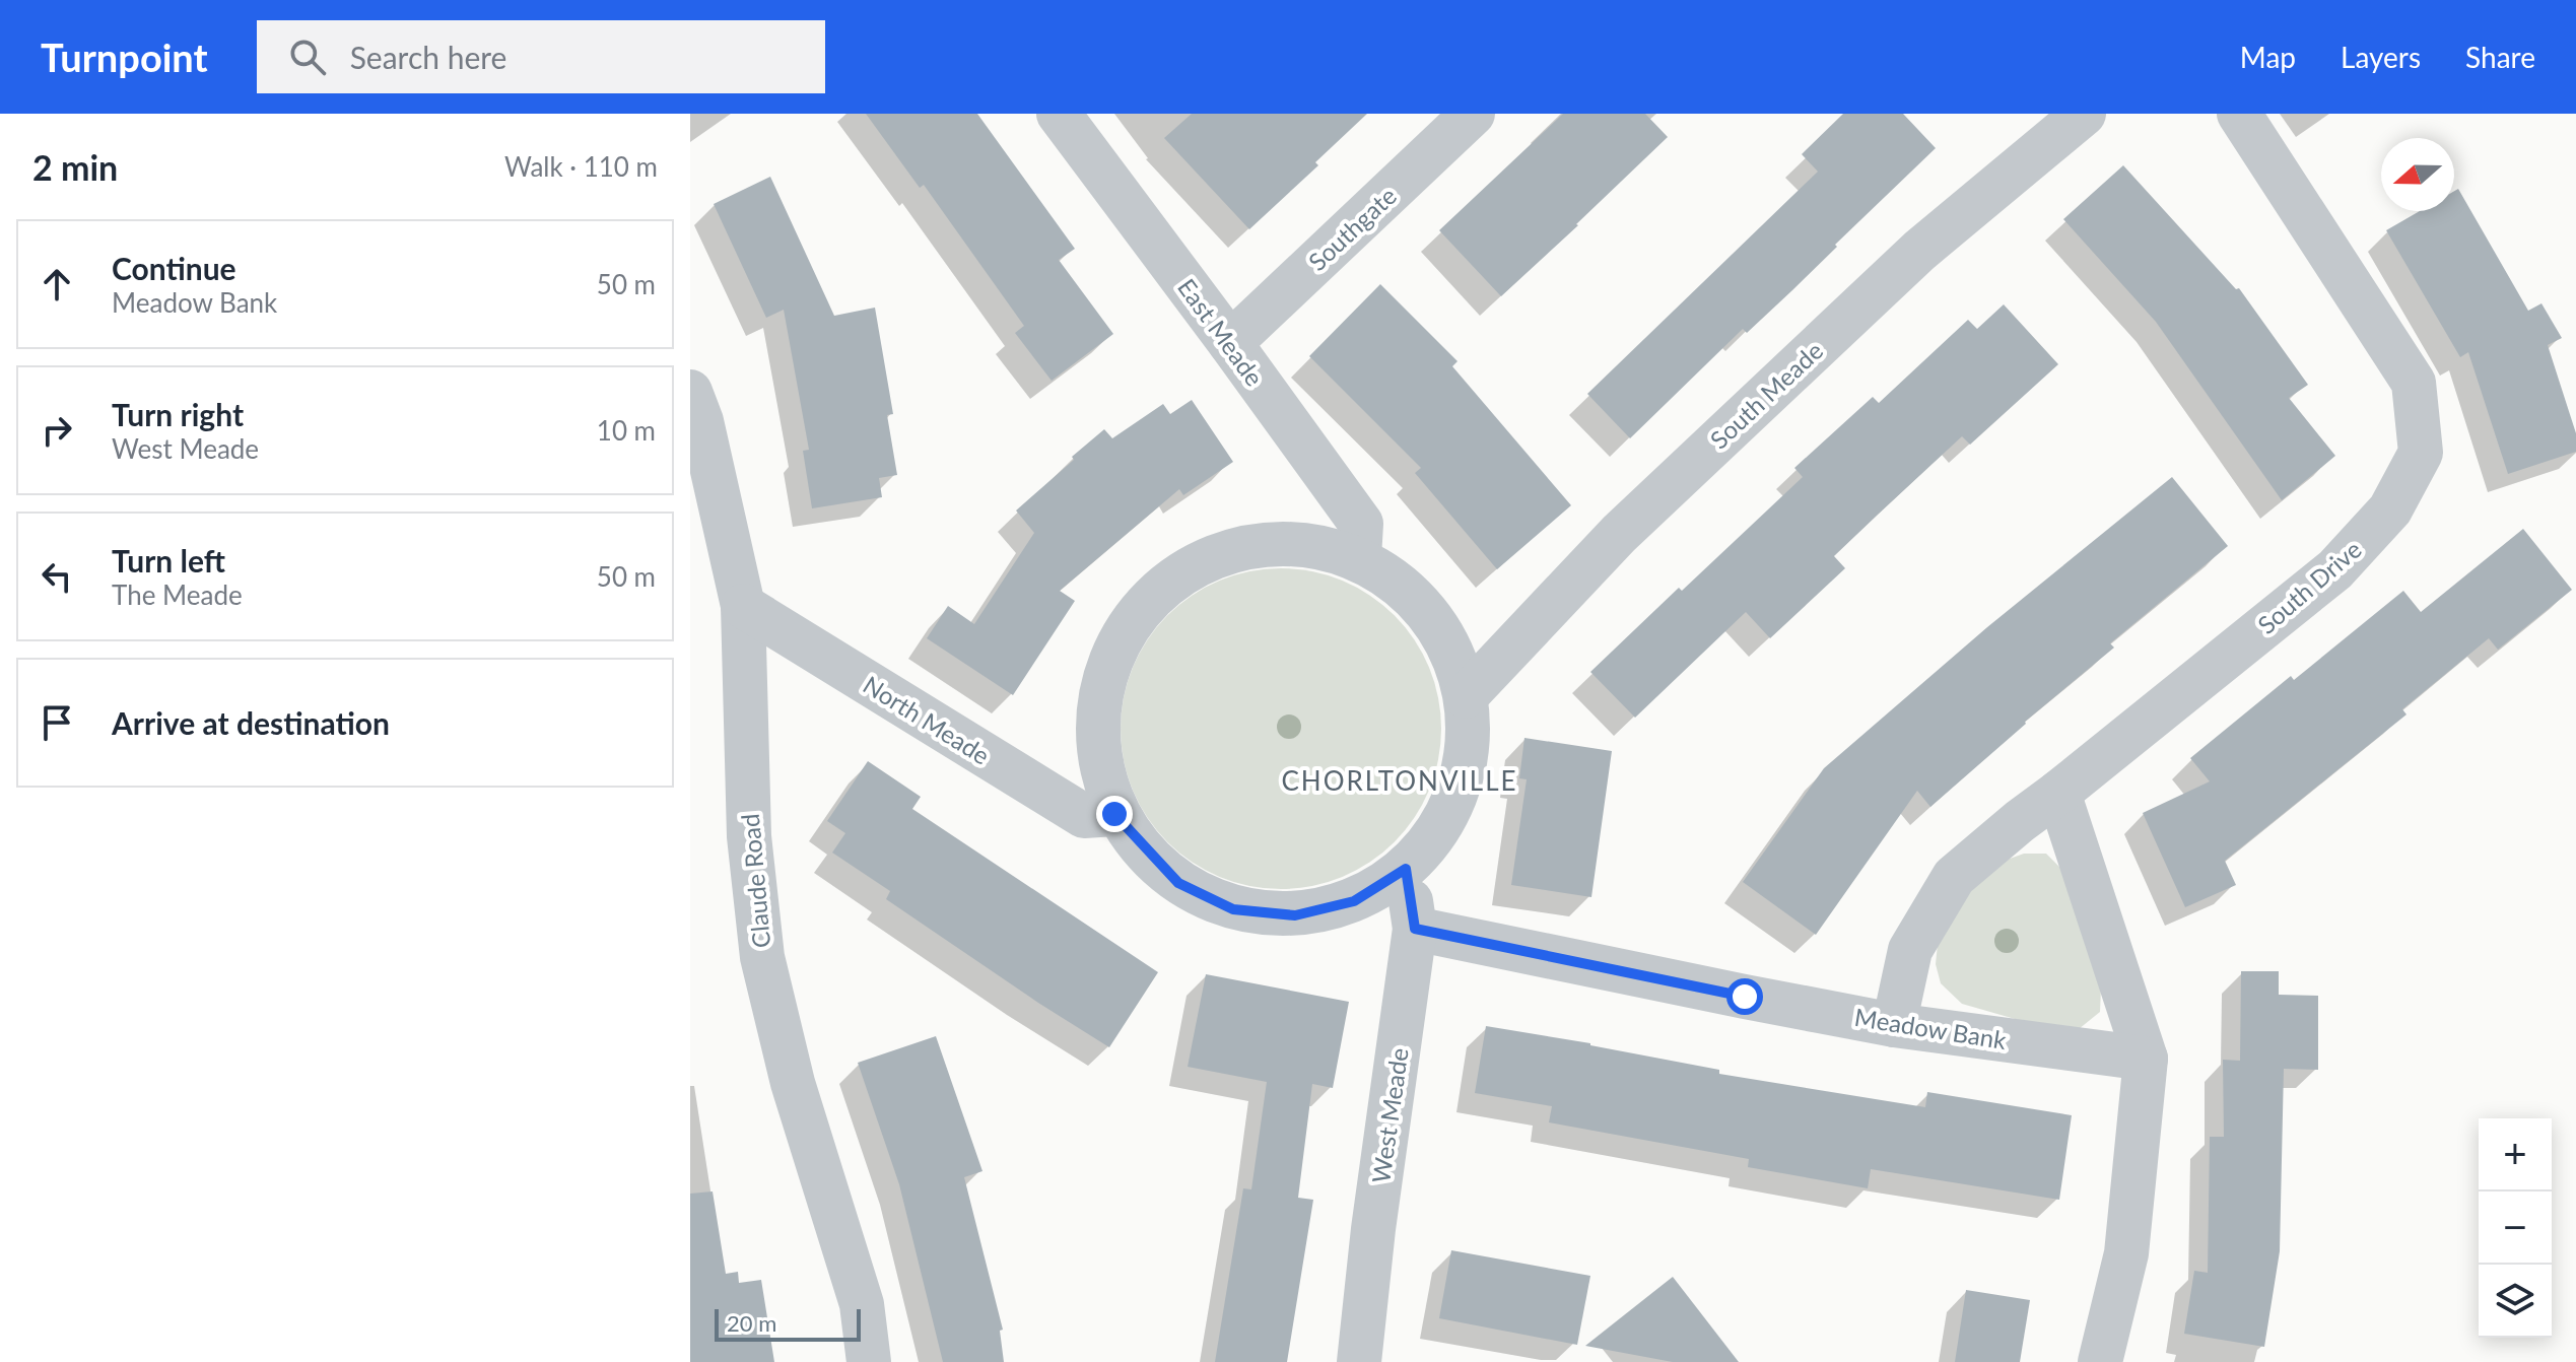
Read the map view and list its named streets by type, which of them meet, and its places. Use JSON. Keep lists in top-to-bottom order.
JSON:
{
  "streets": {
    "street": [
      "Southgate",
      "East Meade",
      "South Meade",
      "South Drive",
      "North Meade",
      "Claude Road",
      "Meadow Bank",
      "West Meade"
    ]
  },
  "crossings": [
    ["Southgate", "East Meade"],
    ["South Drive", "Meadow Bank"],
    ["North Meade", "Claude Road"],
    ["Meadow Bank", "West Meade"]
  ],
  "districts": ["CHORLTONVILLE"],
  "scale_bar": "20 m",
  "north": "left",
  "page": {
    "header": "Turnpoint",
    "search": "Search here",
    "nav": ["Map", "Layers", "Share"],
    "heading": ["2 min", "Walk · 110 m"],
    "list": [
      ["Continue", "Meadow Bank", "50 m"],
      ["Turn right", "West Meade", "10 m"],
      ["Turn left", "The Meade", "50 m"],
      "Arrive at destination"
    ],
    "map_buttons": ["+", "−"],
    "scale": "20 m"
  }
}
